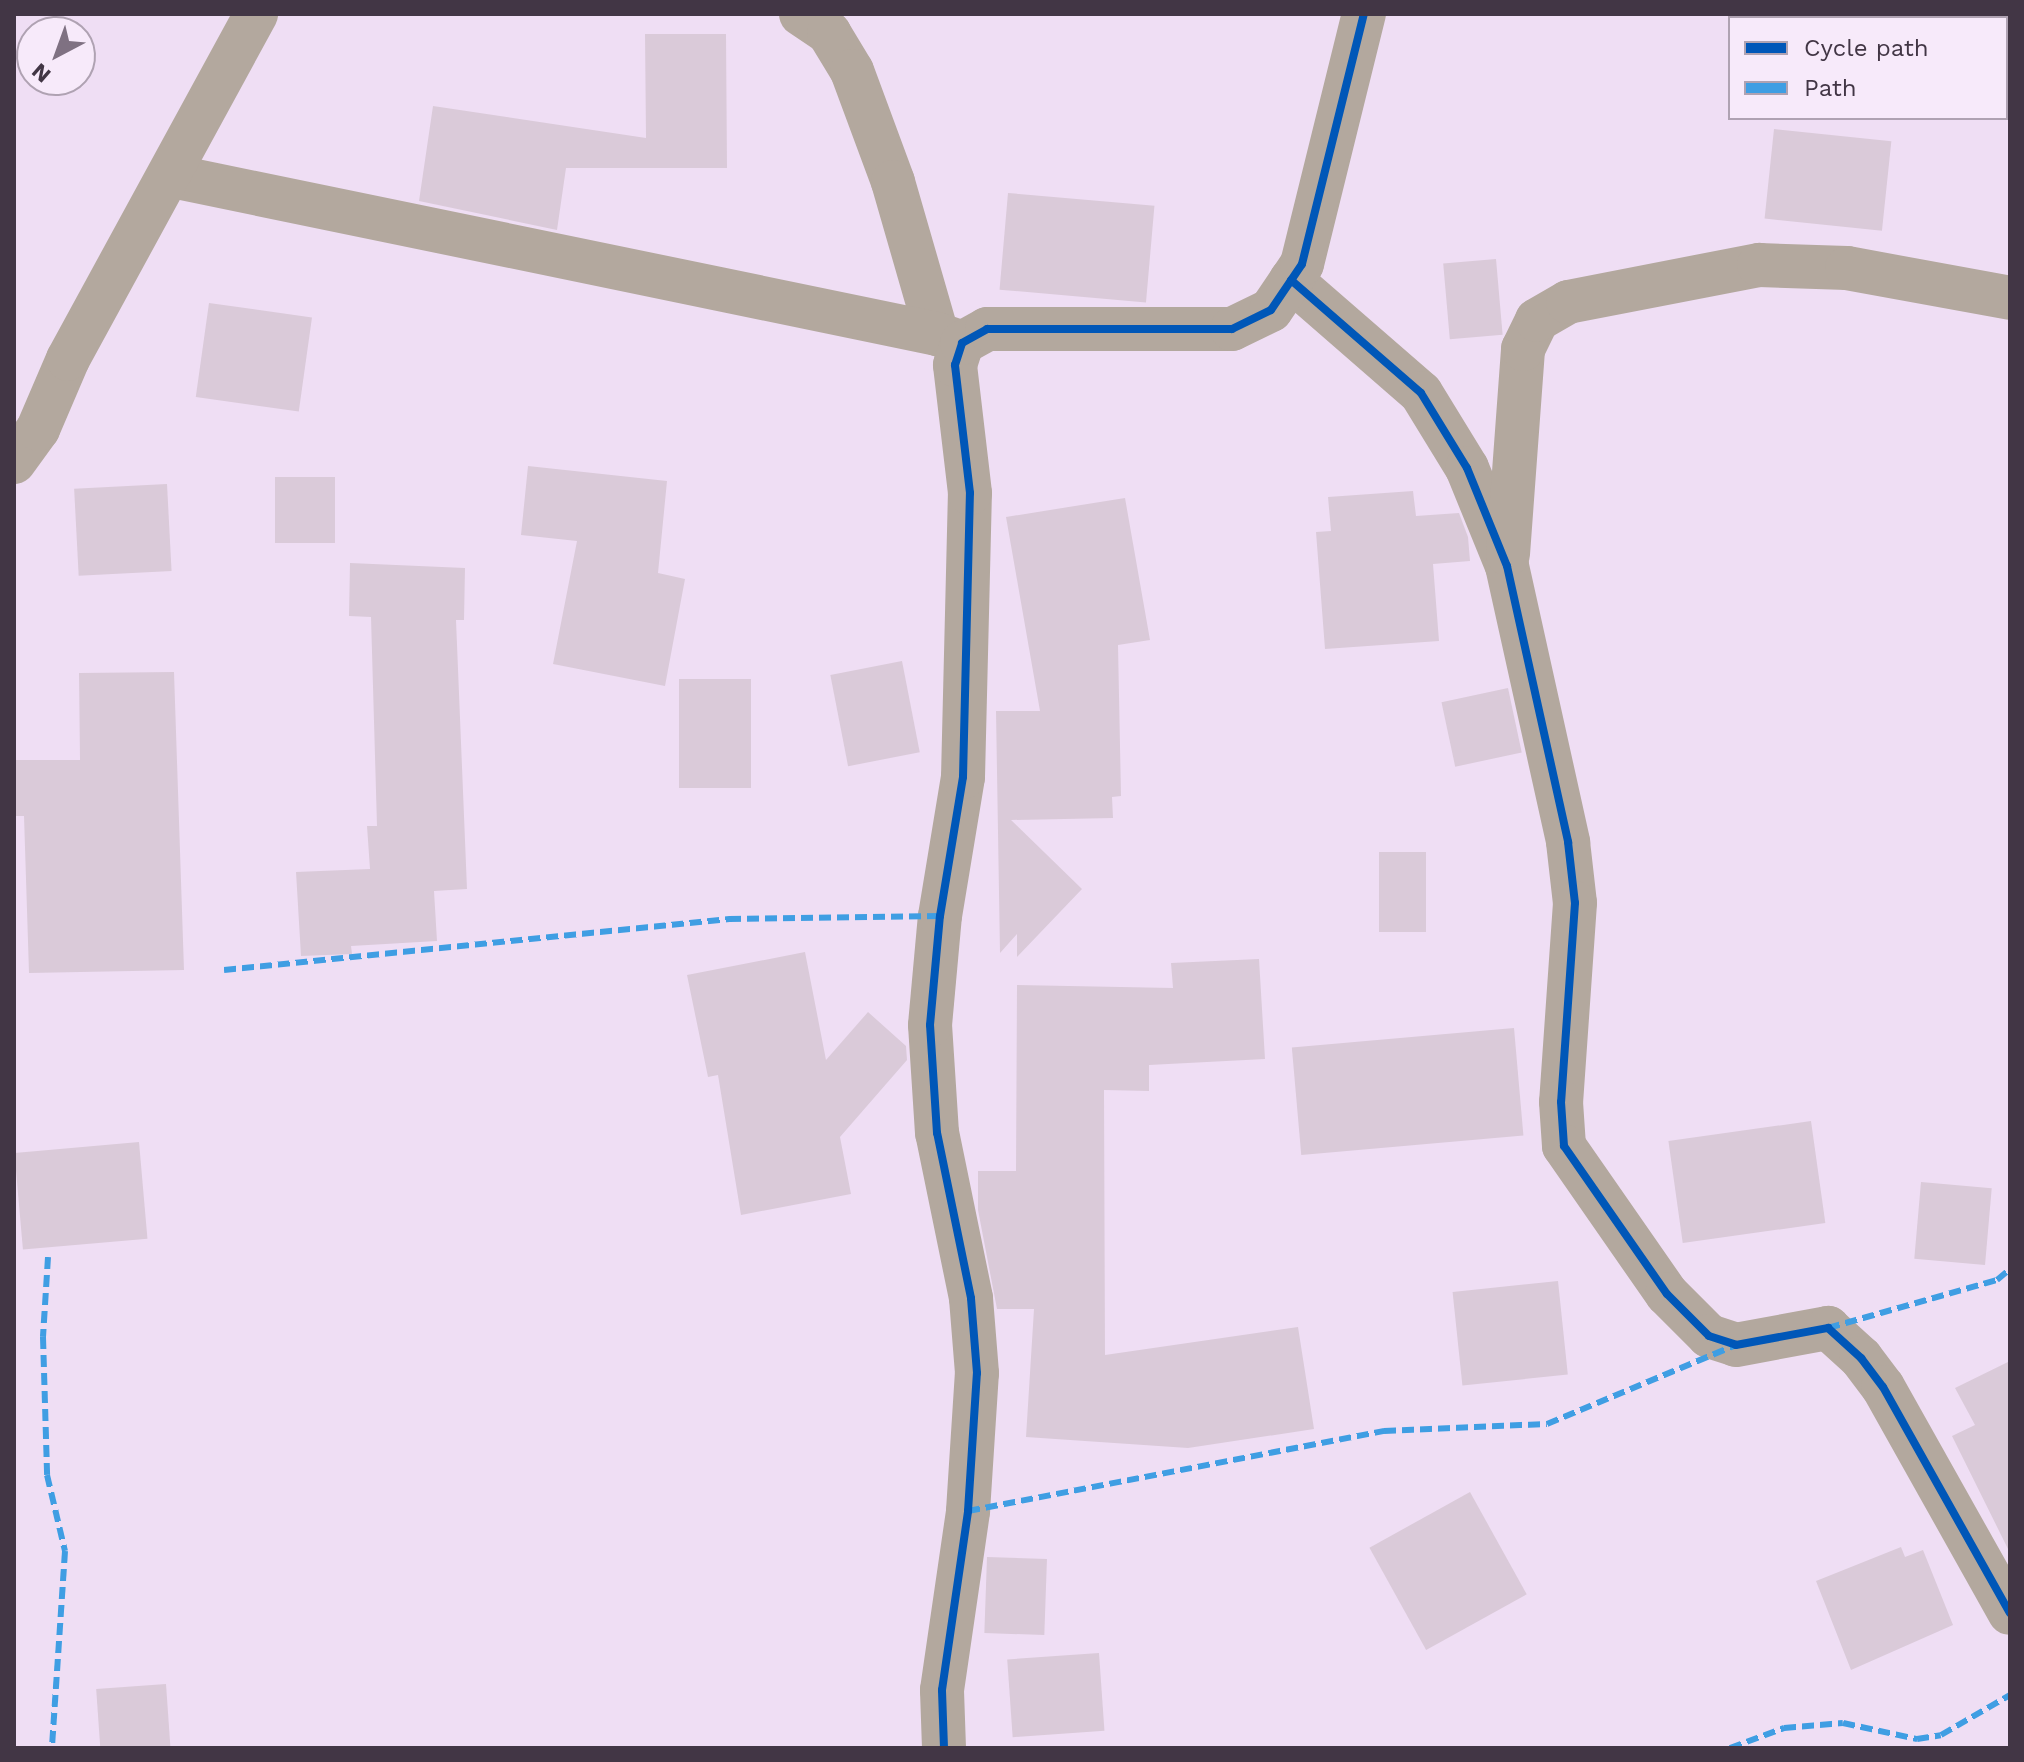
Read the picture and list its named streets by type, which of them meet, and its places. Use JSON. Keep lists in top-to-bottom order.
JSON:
{
  "legend": ["Cycle path", "Path"],
  "north": "bottom left"
}
